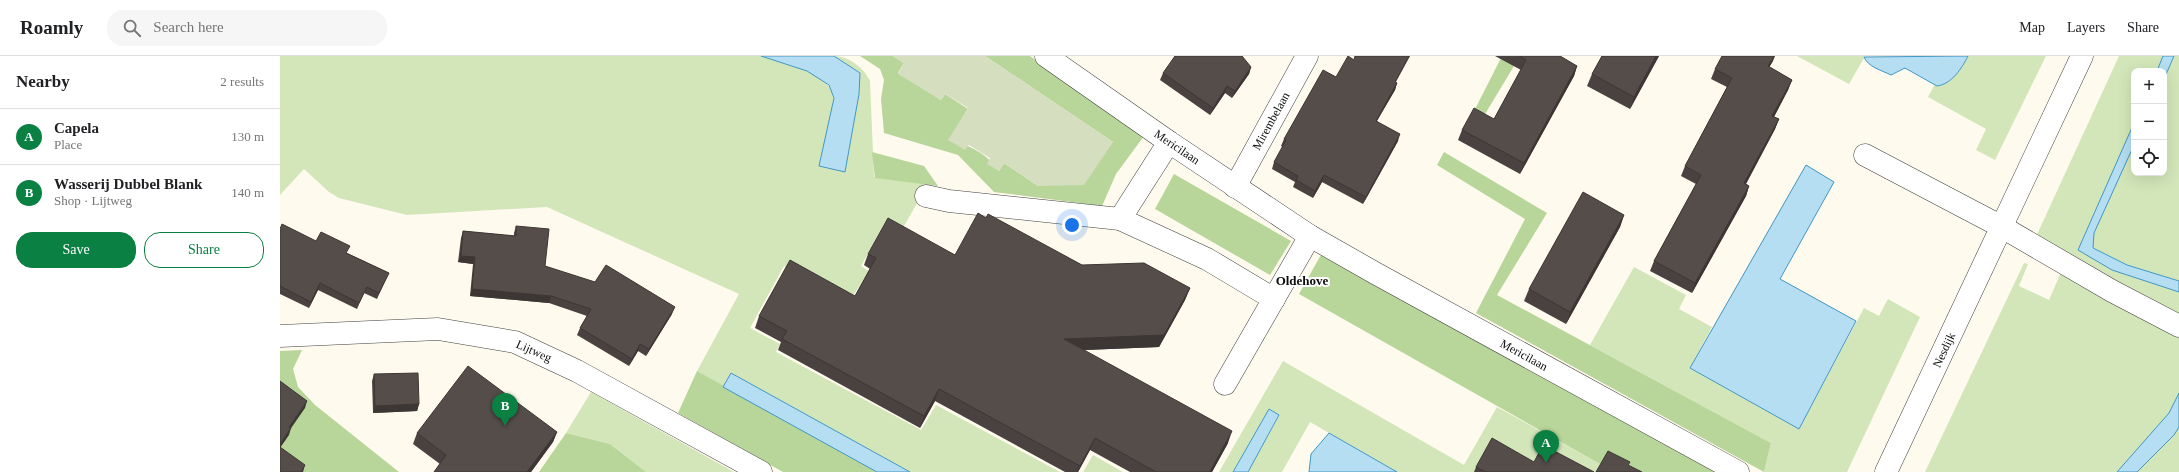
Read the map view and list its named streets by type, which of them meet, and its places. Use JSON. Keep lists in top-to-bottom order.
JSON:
{
  "streets": {
    "street": [
      "Mirembelaan",
      "Mericilaan",
      "Nesdijk",
      "Lijtweg"
    ]
  },
  "crossings": [
    ["Mirembelaan", "Mericilaan"]
  ],
  "districts": ["Oldehove"],
  "page": {
    "header": "Roamly",
    "search": "Search here",
    "nav": ["Map", "Layers", "Share"],
    "heading": ["Nearby", "2 results"],
    "map_buttons": ["+", "−"],
    "list": [
      {
        "mark": "A",
        "name": "Capela",
        "note": "Place",
        "value": "130 m"
      },
      {
        "mark": "B",
        "name": "Wasserij Dubbel Blank",
        "note": "Shop · Lijtweg",
        "value": "140 m"
      }
    ],
    "buttons": ["Save", "Share"],
    "pins": ["B", "A"]
  }
}
